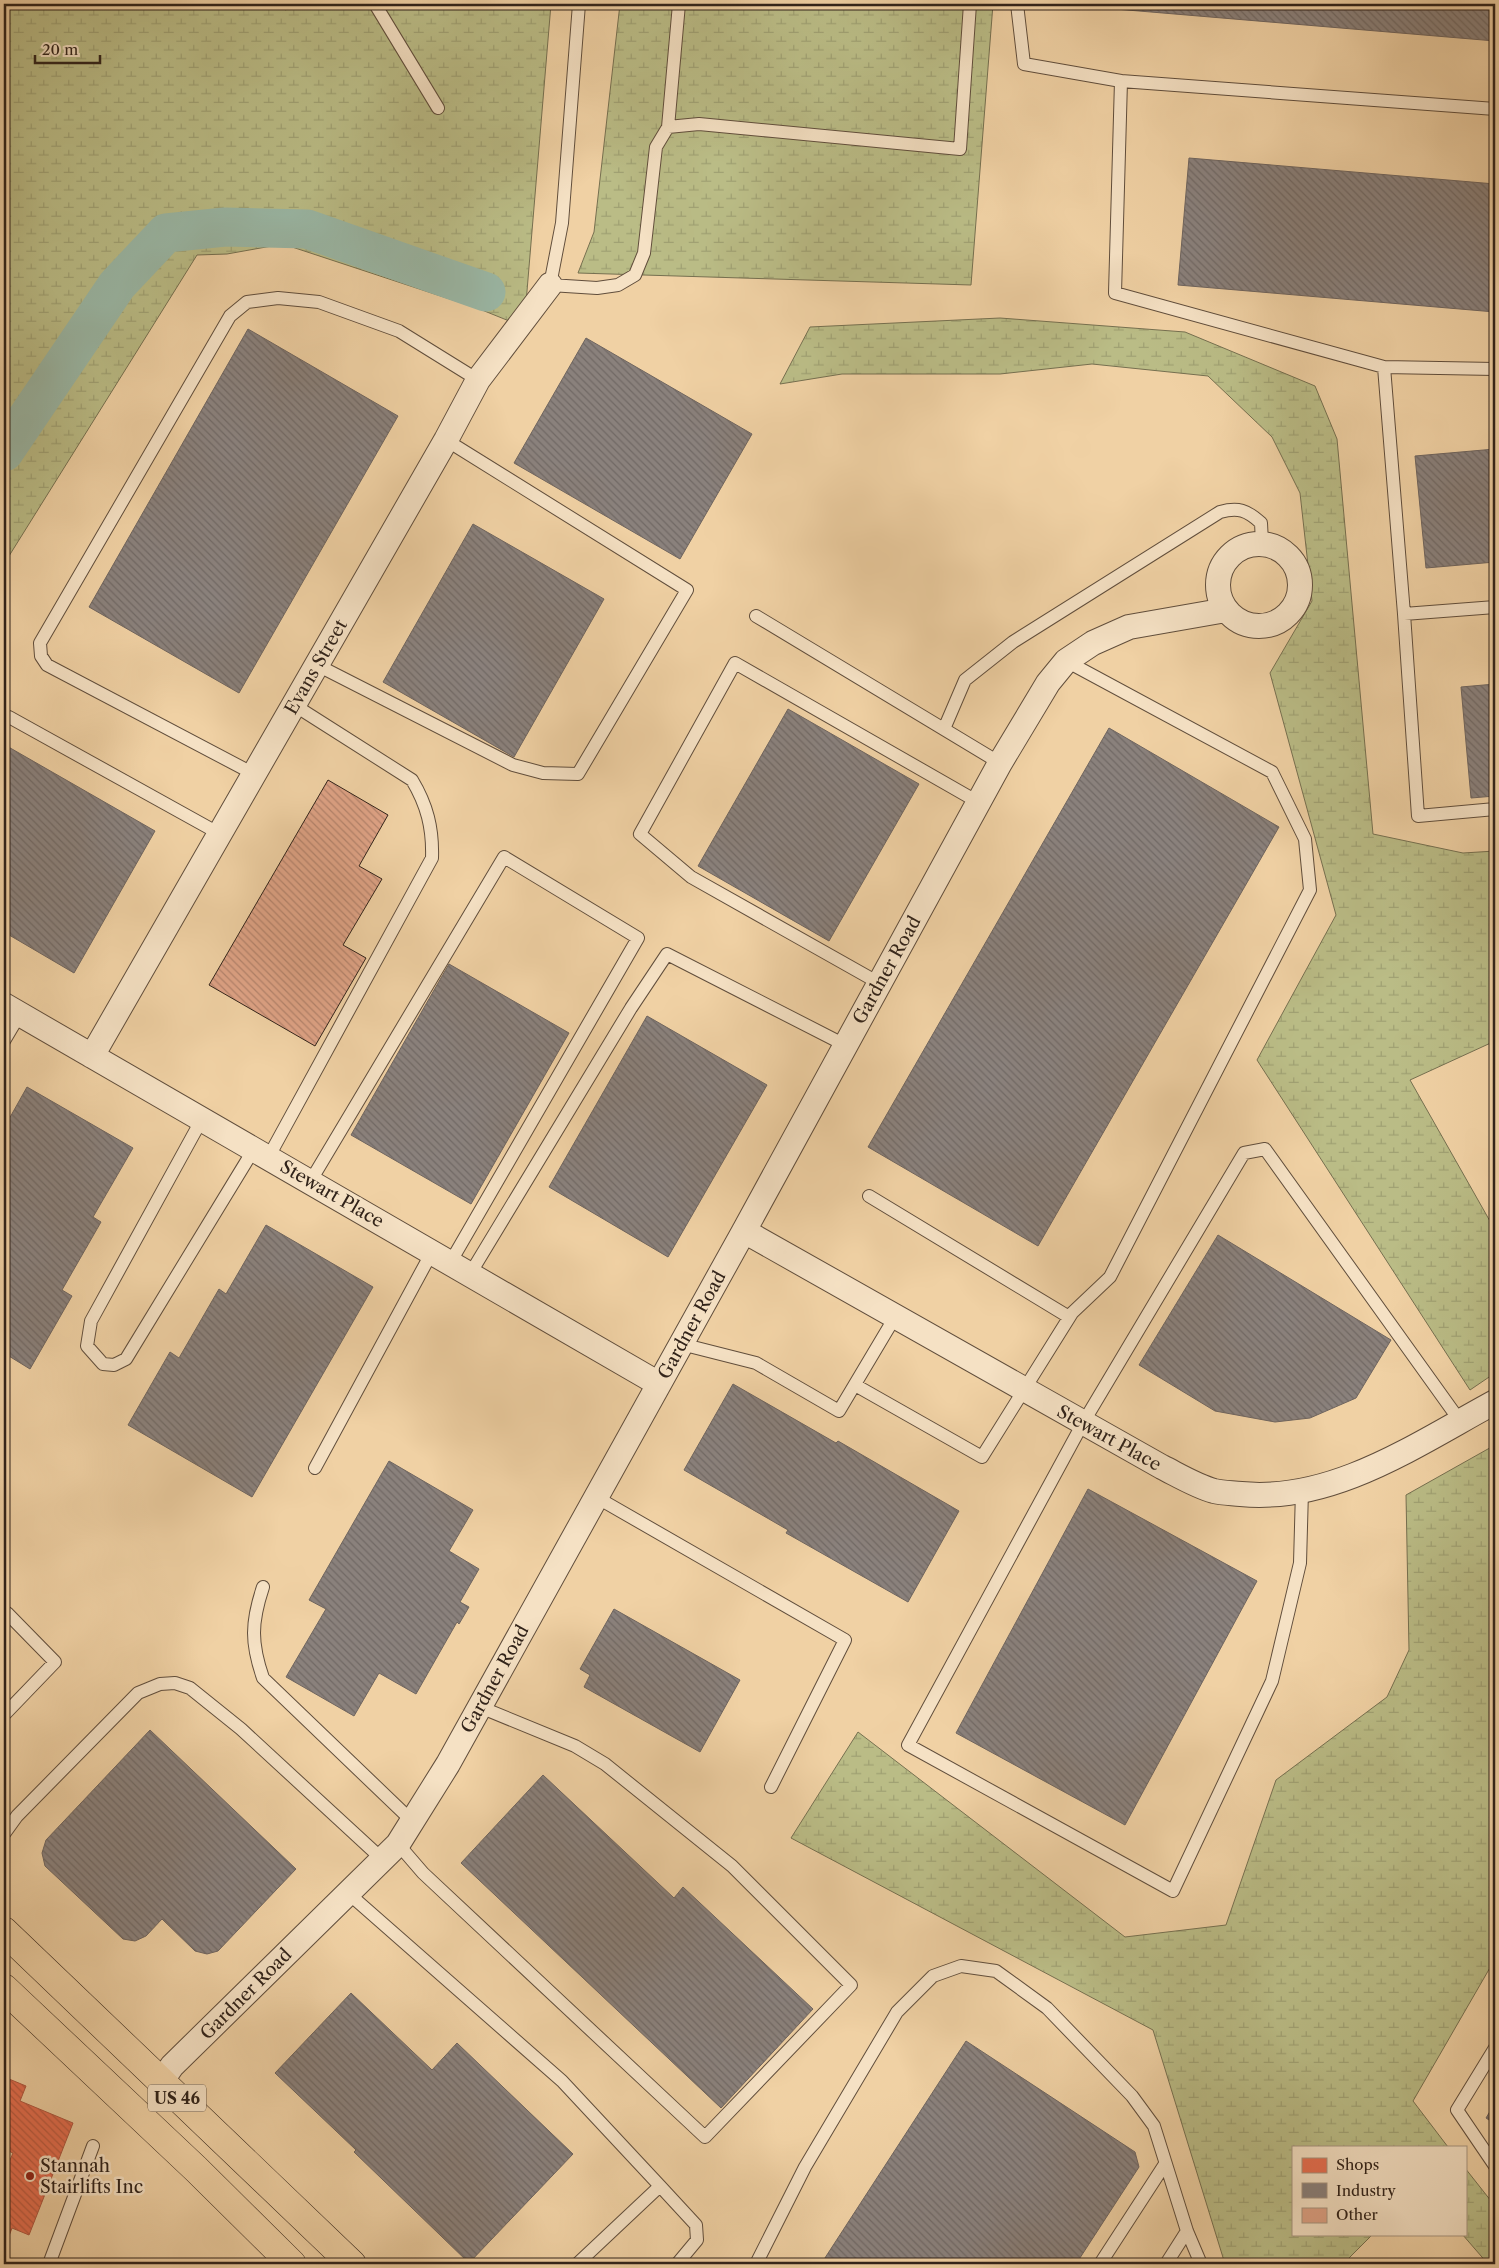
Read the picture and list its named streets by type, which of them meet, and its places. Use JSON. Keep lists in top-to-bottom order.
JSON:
{
  "streets": {
    "highway": ["US 46"],
    "street": ["Evans Street", "Gardner Road", "Stewart Place"]
  },
  "crossings": [
    ["Evans Street", "Stewart Place"],
    ["Gardner Road", "Stewart Place"],
    ["Gardner Road", "US 46"]
  ],
  "places": ["Stannah Stairlifts Inc"],
  "legend": ["Shops", "Industry", "Other"],
  "scale_bar": "20 m"
}
